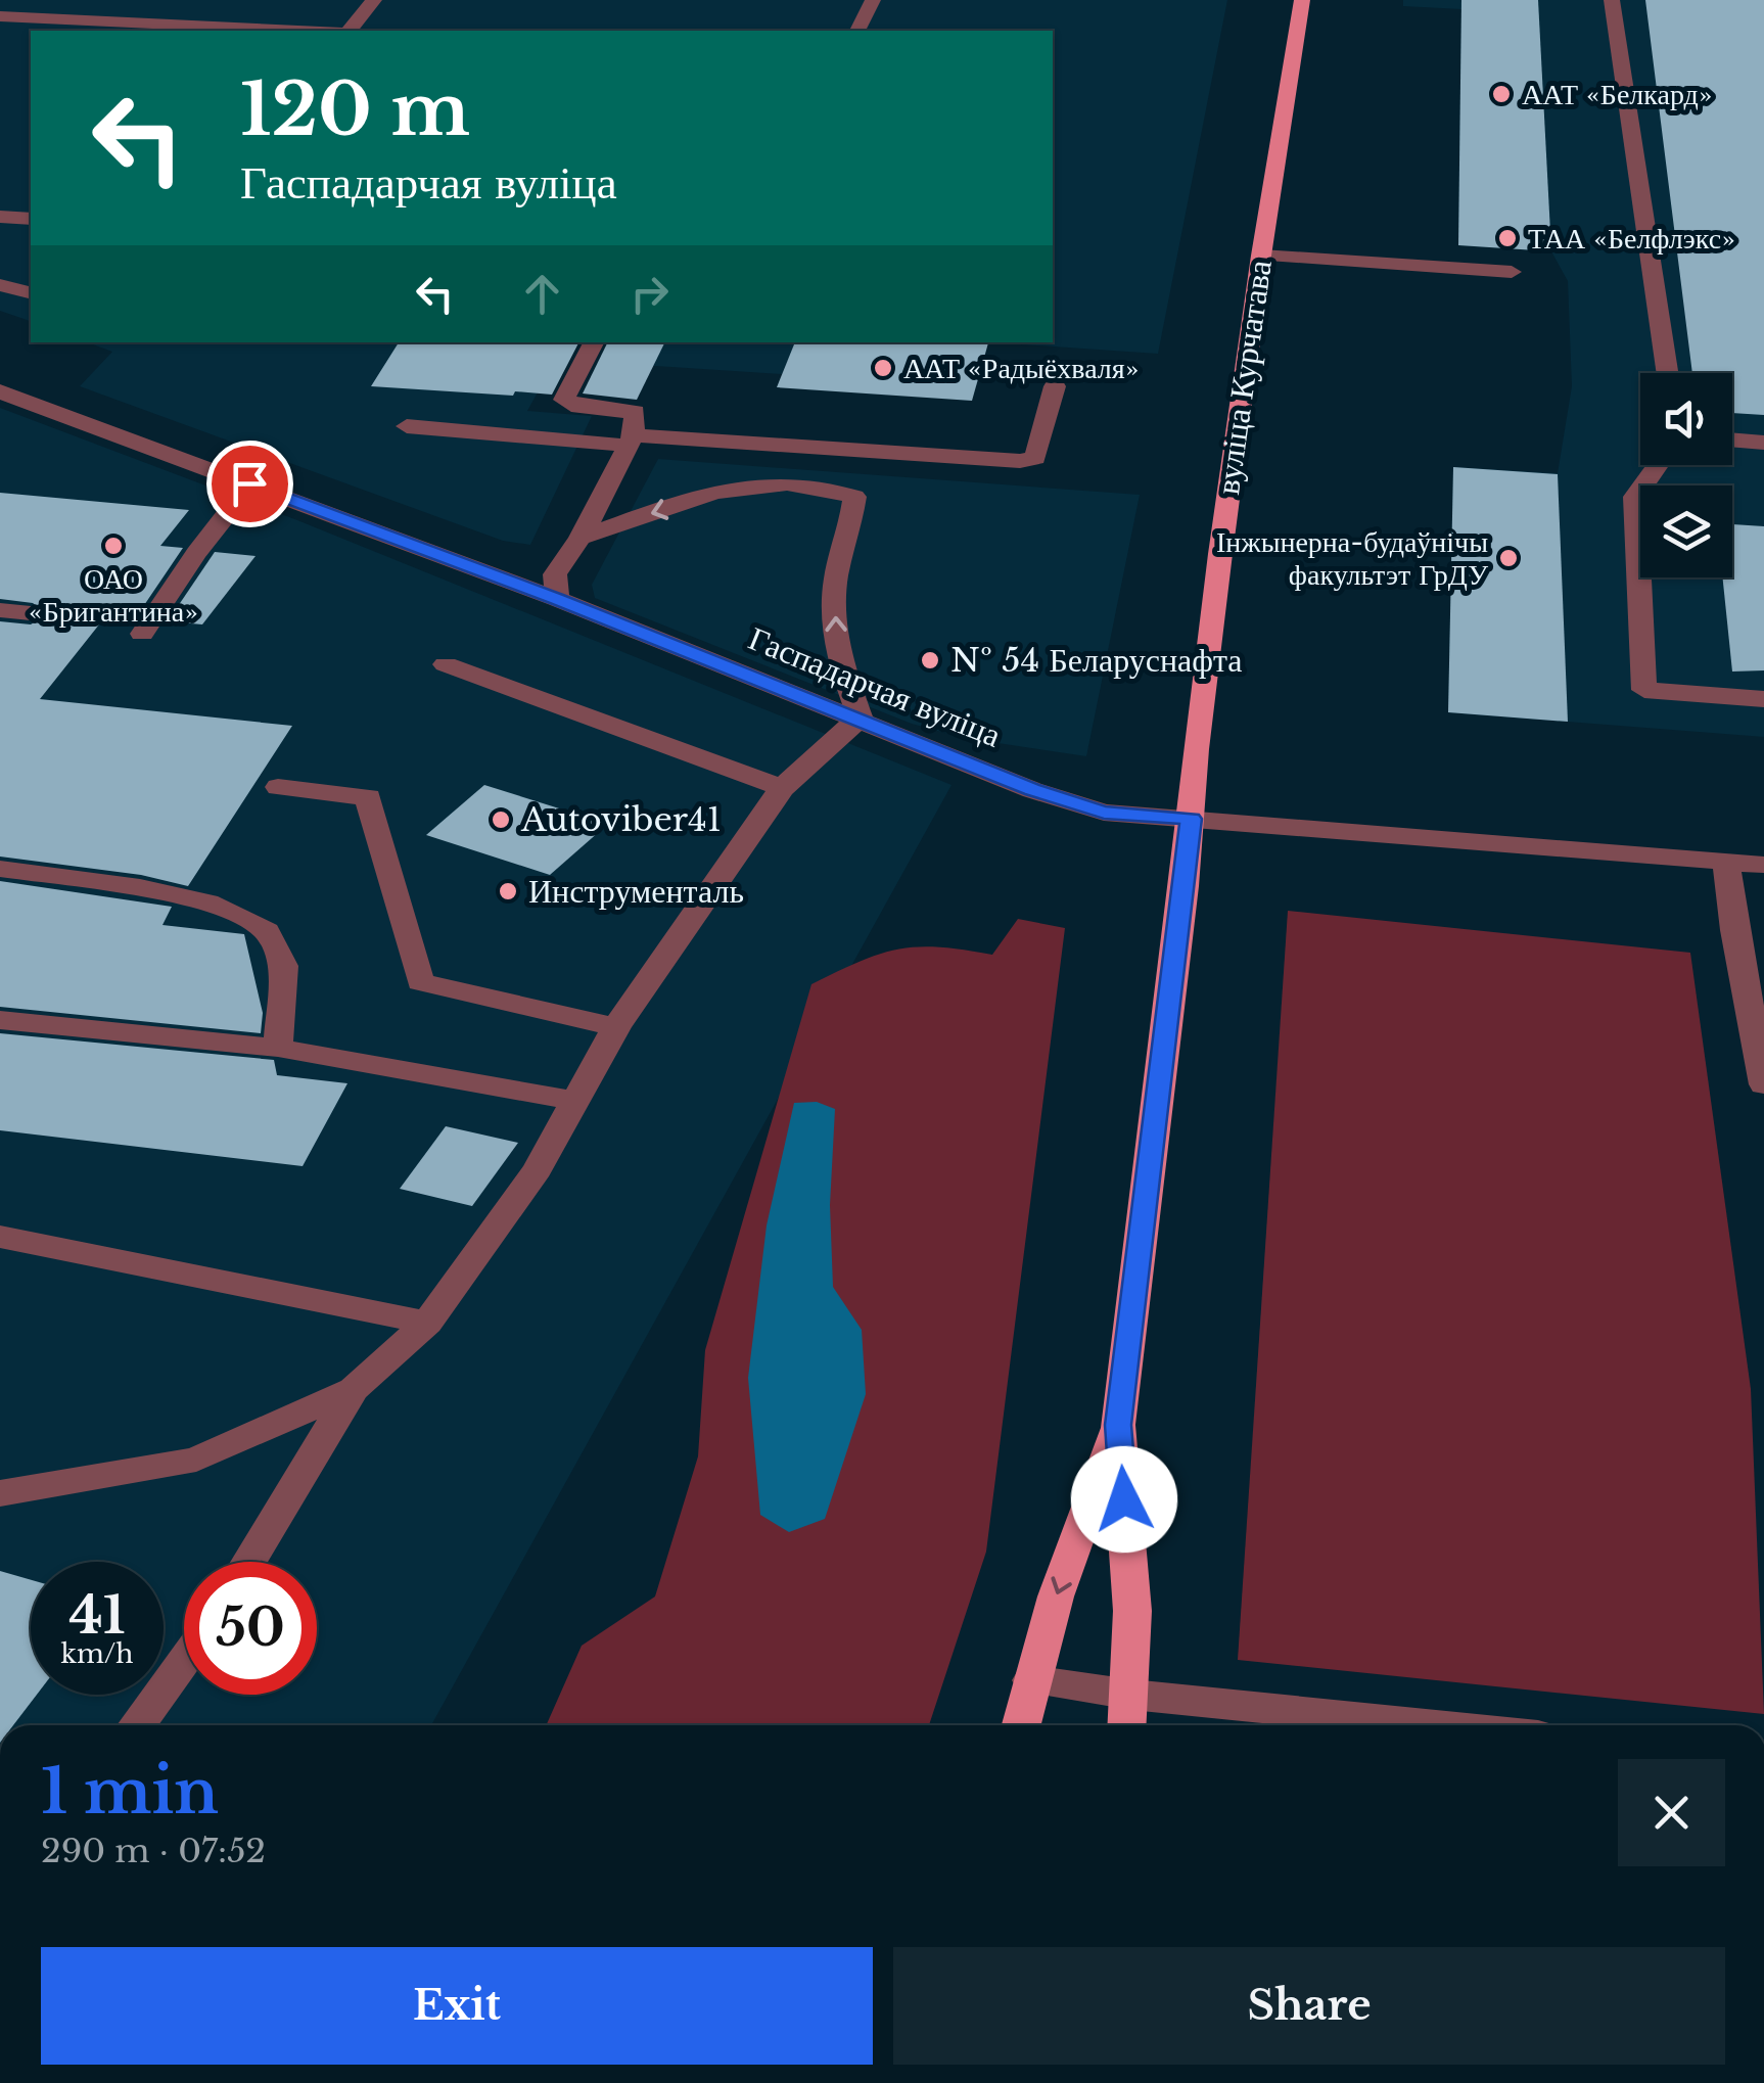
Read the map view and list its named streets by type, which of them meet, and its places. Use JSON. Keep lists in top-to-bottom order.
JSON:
{
  "streets": {
    "main road": ["вуліца Курчатава"],
    "street": ["Гаспадарчая вуліца"]
  },
  "crossings": [
    ["вуліца Курчатава", "Гаспадарчая вуліца"]
  ],
  "places": [
    "ААТ «Белкард»",
    "ТАА «Белфлэкс»",
    "ААТ «Радыёхваля»",
    "ОАО «Бригантина»",
    "Інжынерна-будаўнічы факультэт ГрДУ",
    "№ 54 Беларуснафта",
    "Autoviber41",
    "Инструменталь"
  ],
  "page": {
    "turn": ["120 m", "Гаспадарчая вуліца"],
    "speed": "41 km/h",
    "limit": "50",
    "heading": ["1 min", "290 m · 07:52"],
    "buttons": ["Exit", "Share"]
  }
}
